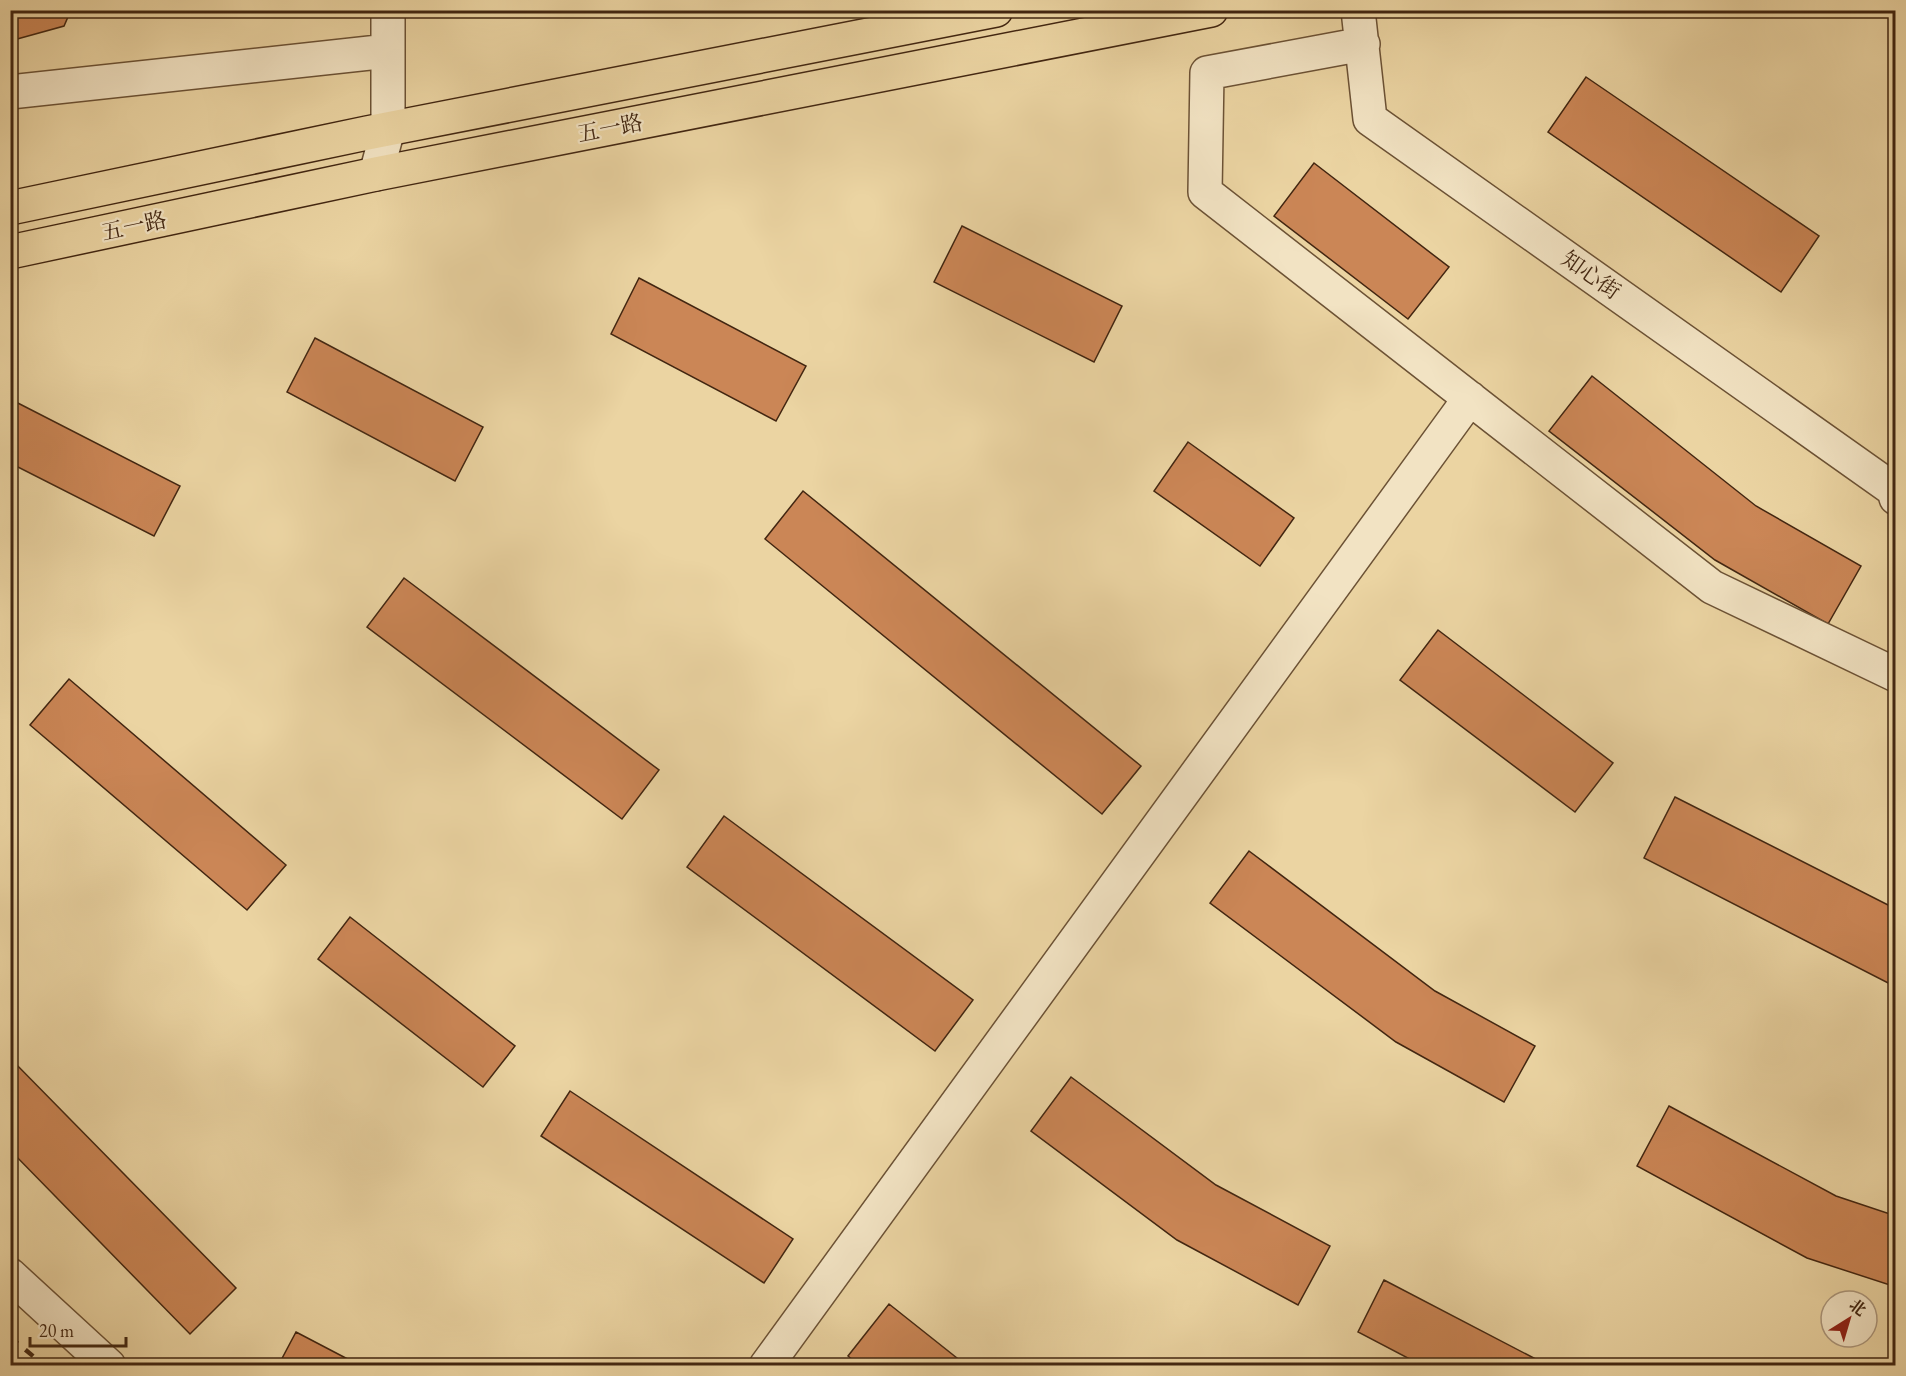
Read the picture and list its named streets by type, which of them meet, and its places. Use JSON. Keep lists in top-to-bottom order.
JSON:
{
  "streets": {
    "main road": ["五一路"],
    "street": ["知心街"]
  },
  "scale_bar": "20 m",
  "north": "top right"
}
